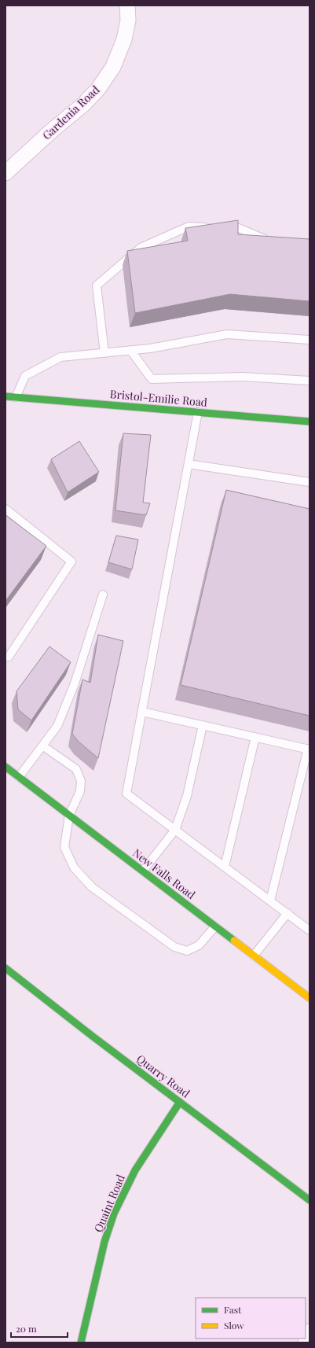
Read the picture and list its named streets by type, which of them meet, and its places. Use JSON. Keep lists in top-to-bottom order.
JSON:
{
  "streets": {
    "street": [
      "Gardenia Road",
      "Bristol-Emilie Road",
      "New Falls Road",
      "Quarry Road",
      "Quaint Road"
    ]
  },
  "crossings": [
    ["Quarry Road", "Quaint Road"]
  ],
  "legend": ["Fast", "Slow"],
  "scale_bar": "20 m"
}
